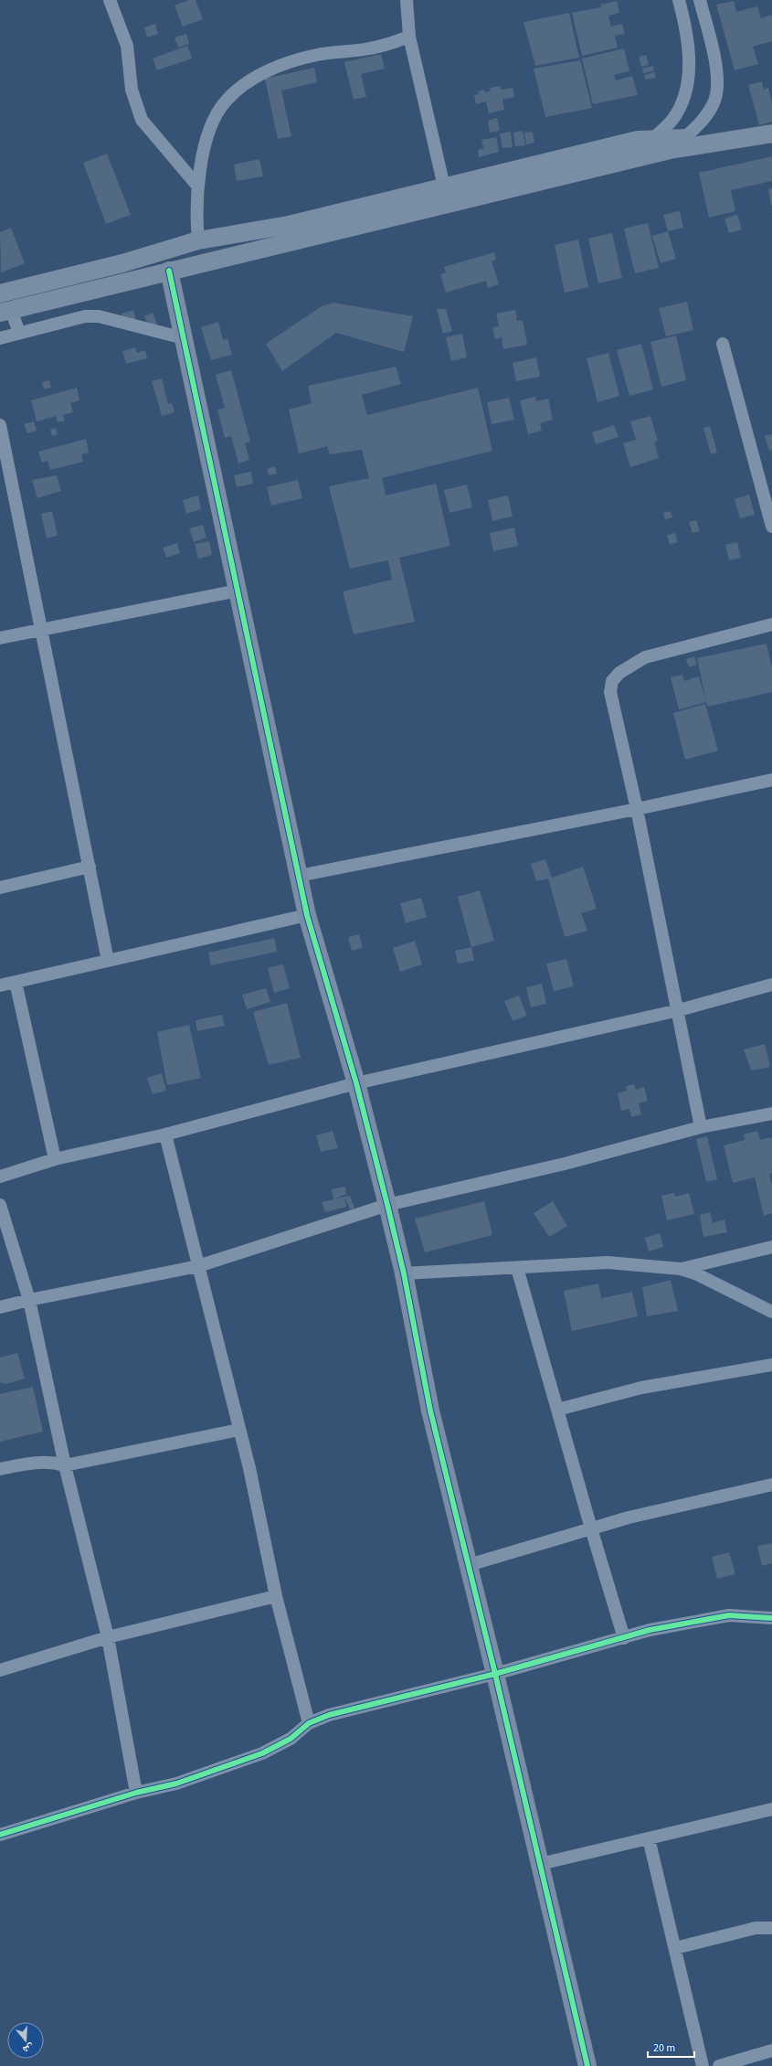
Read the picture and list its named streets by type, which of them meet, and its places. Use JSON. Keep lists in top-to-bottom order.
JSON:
{
  "scale_bar": "20 m",
  "north": "bottom"
}
